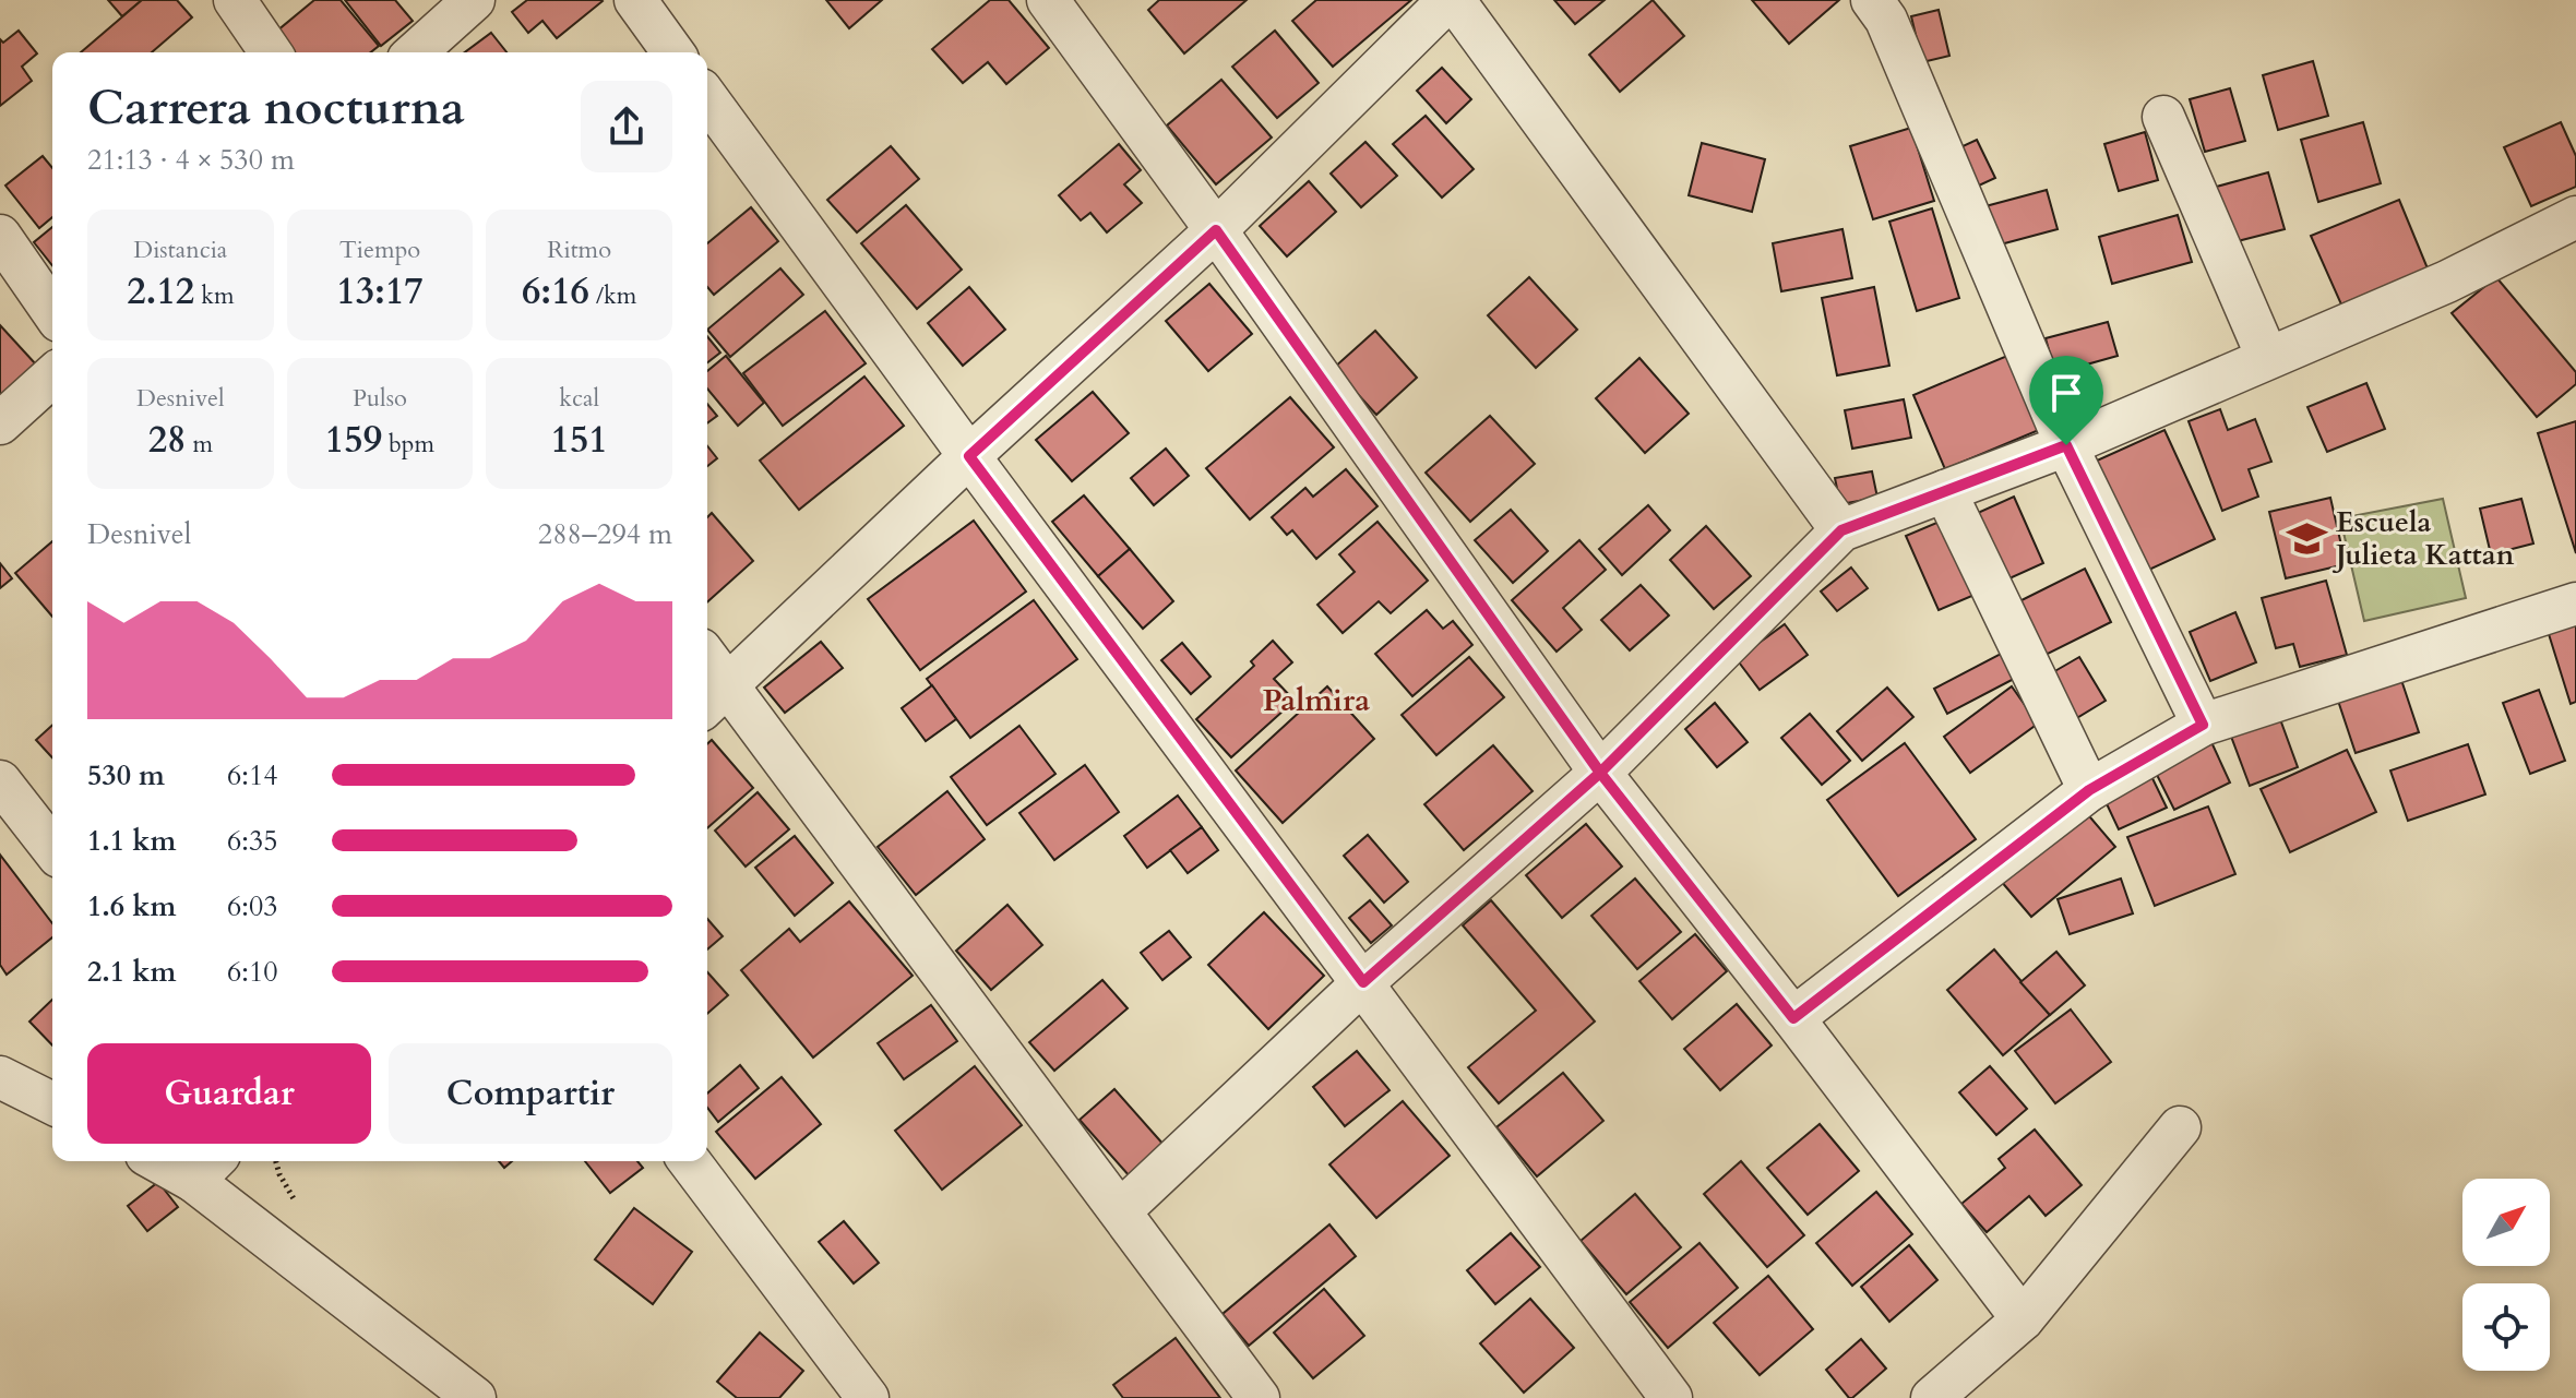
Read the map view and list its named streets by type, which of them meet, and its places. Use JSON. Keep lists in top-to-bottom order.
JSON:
{
  "districts": ["Palmira"],
  "places": {
    "school or university": ["Escuela Julieta Kattan"]
  },
  "north": "top right",
  "page": {
    "heading": ["Carrera nocturna", "21:13 · 4 × 530 m"],
    "stats": [
      ["Distancia", "2.12 km"],
      ["Tiempo", "13:17"],
      ["Ritmo", "6:16 /km"],
      ["Desnivel", "28 m"],
      ["Pulso", "159 bpm"],
      ["kcal", "151"]
    ],
    "chart": ["Desnivel", "288–294 m"],
    "list": [
      {
        "name": "530 m",
        "note": "6:14"
      },
      {
        "name": "1.1 km",
        "note": "6:35"
      },
      {
        "name": "1.6 km",
        "note": "6:03"
      },
      {
        "name": "2.1 km",
        "note": "6:10"
      }
    ],
    "buttons": ["Guardar", "Compartir"]
  }
}
